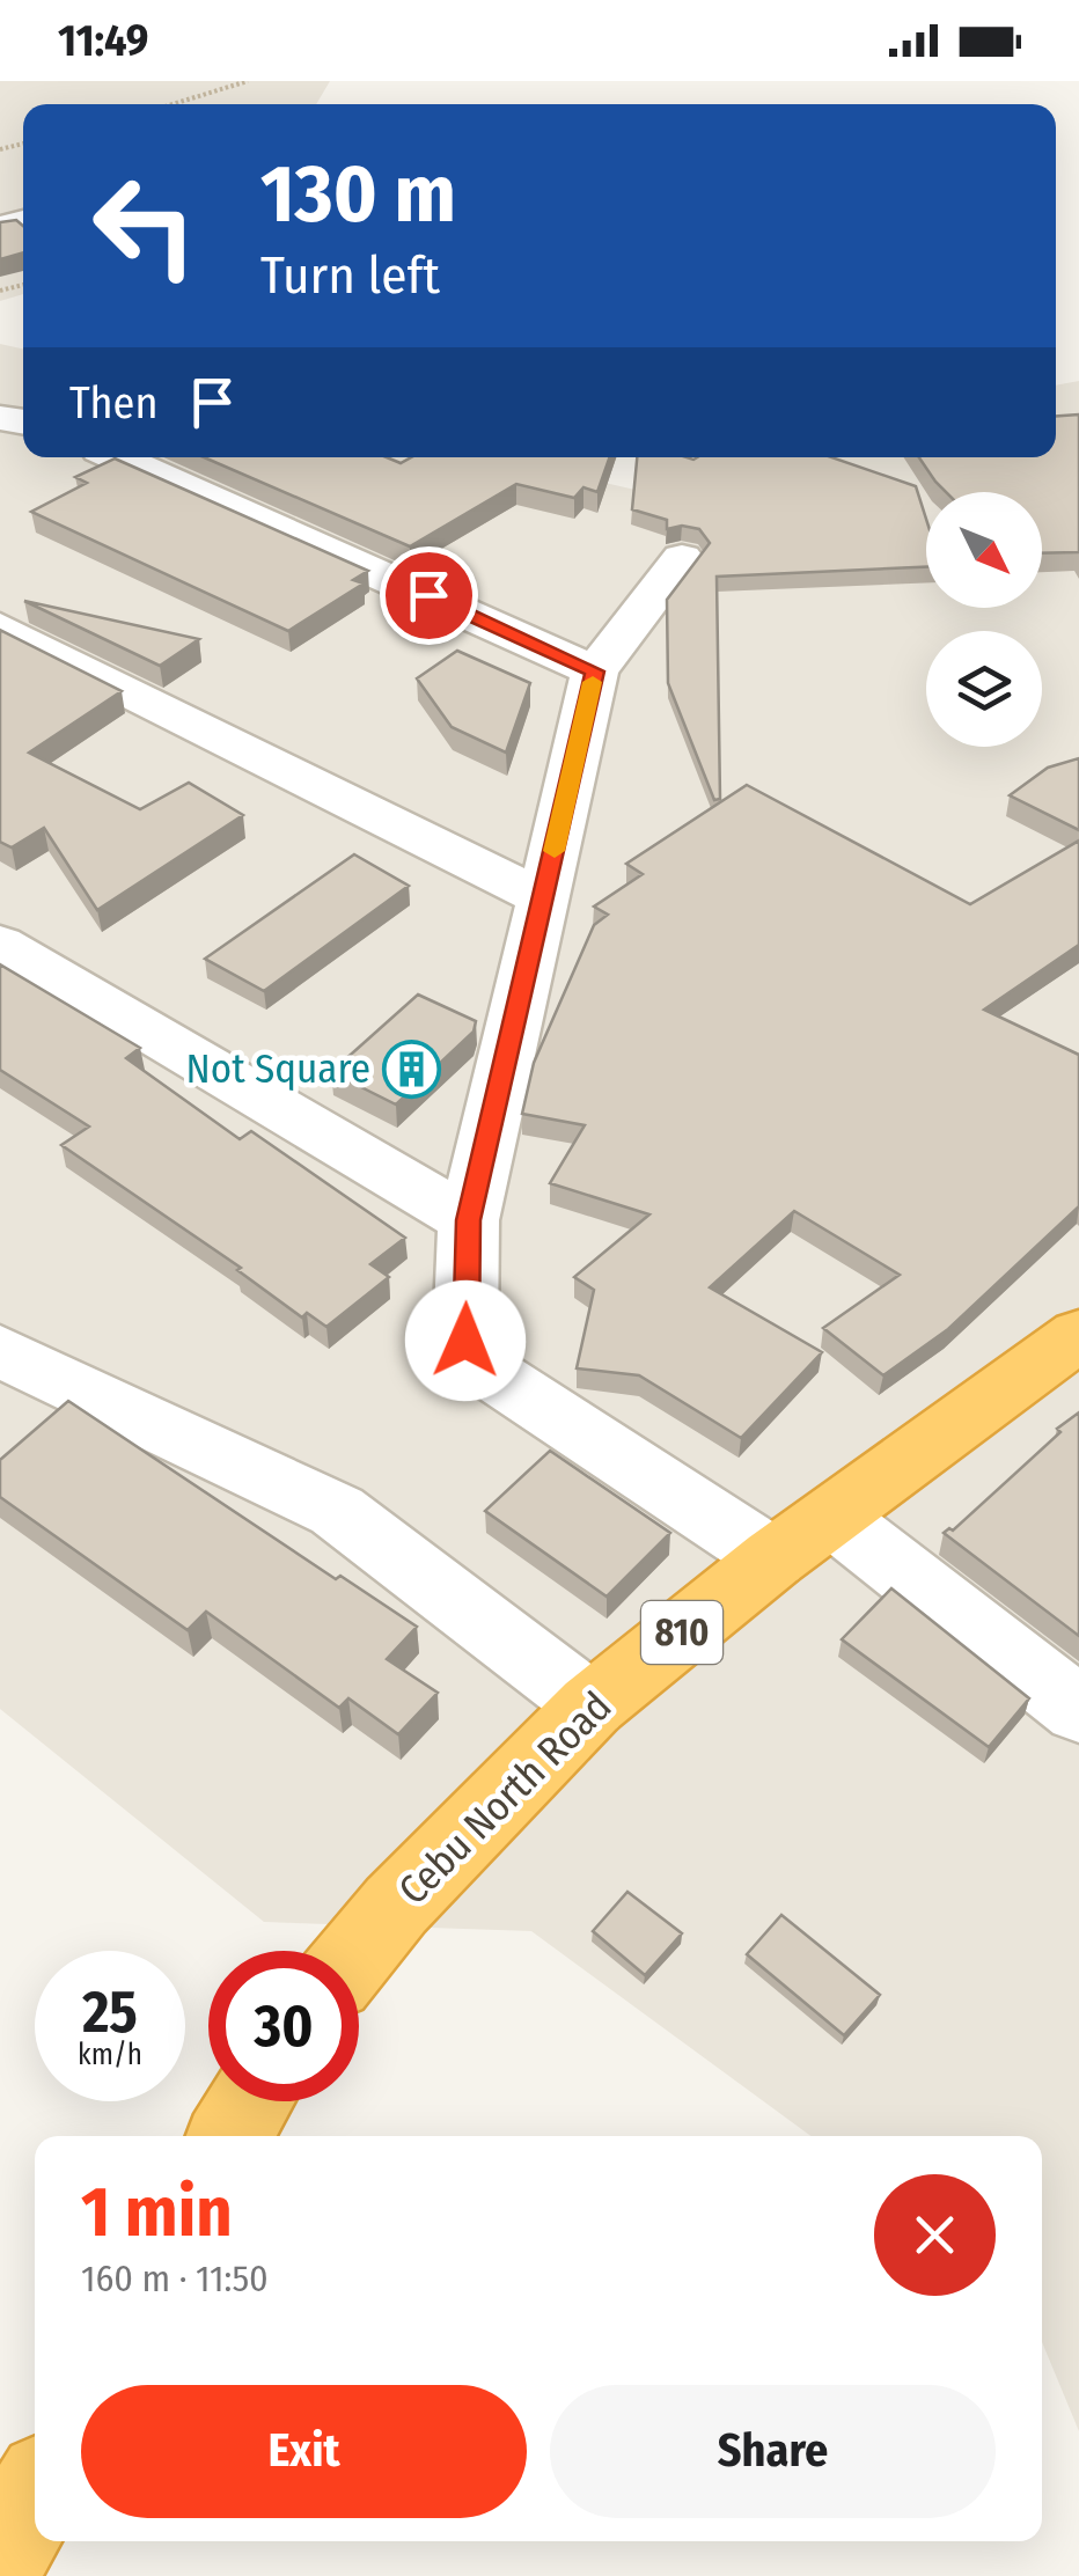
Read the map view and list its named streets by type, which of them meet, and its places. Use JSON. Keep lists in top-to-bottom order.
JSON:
{
  "streets": {
    "highway": ["810", "Cebu North Road"]
  },
  "places": {
    "building": ["Not Square"]
  },
  "north": "bottom right",
  "page": {
    "status": "11:49",
    "turn": ["130 m", "Turn left"],
    "then": "Then",
    "speed": "25 km/h",
    "limit": "30",
    "heading": ["1 min", "160 m · 11:50"],
    "buttons": ["Exit", "Share"]
  }
}
